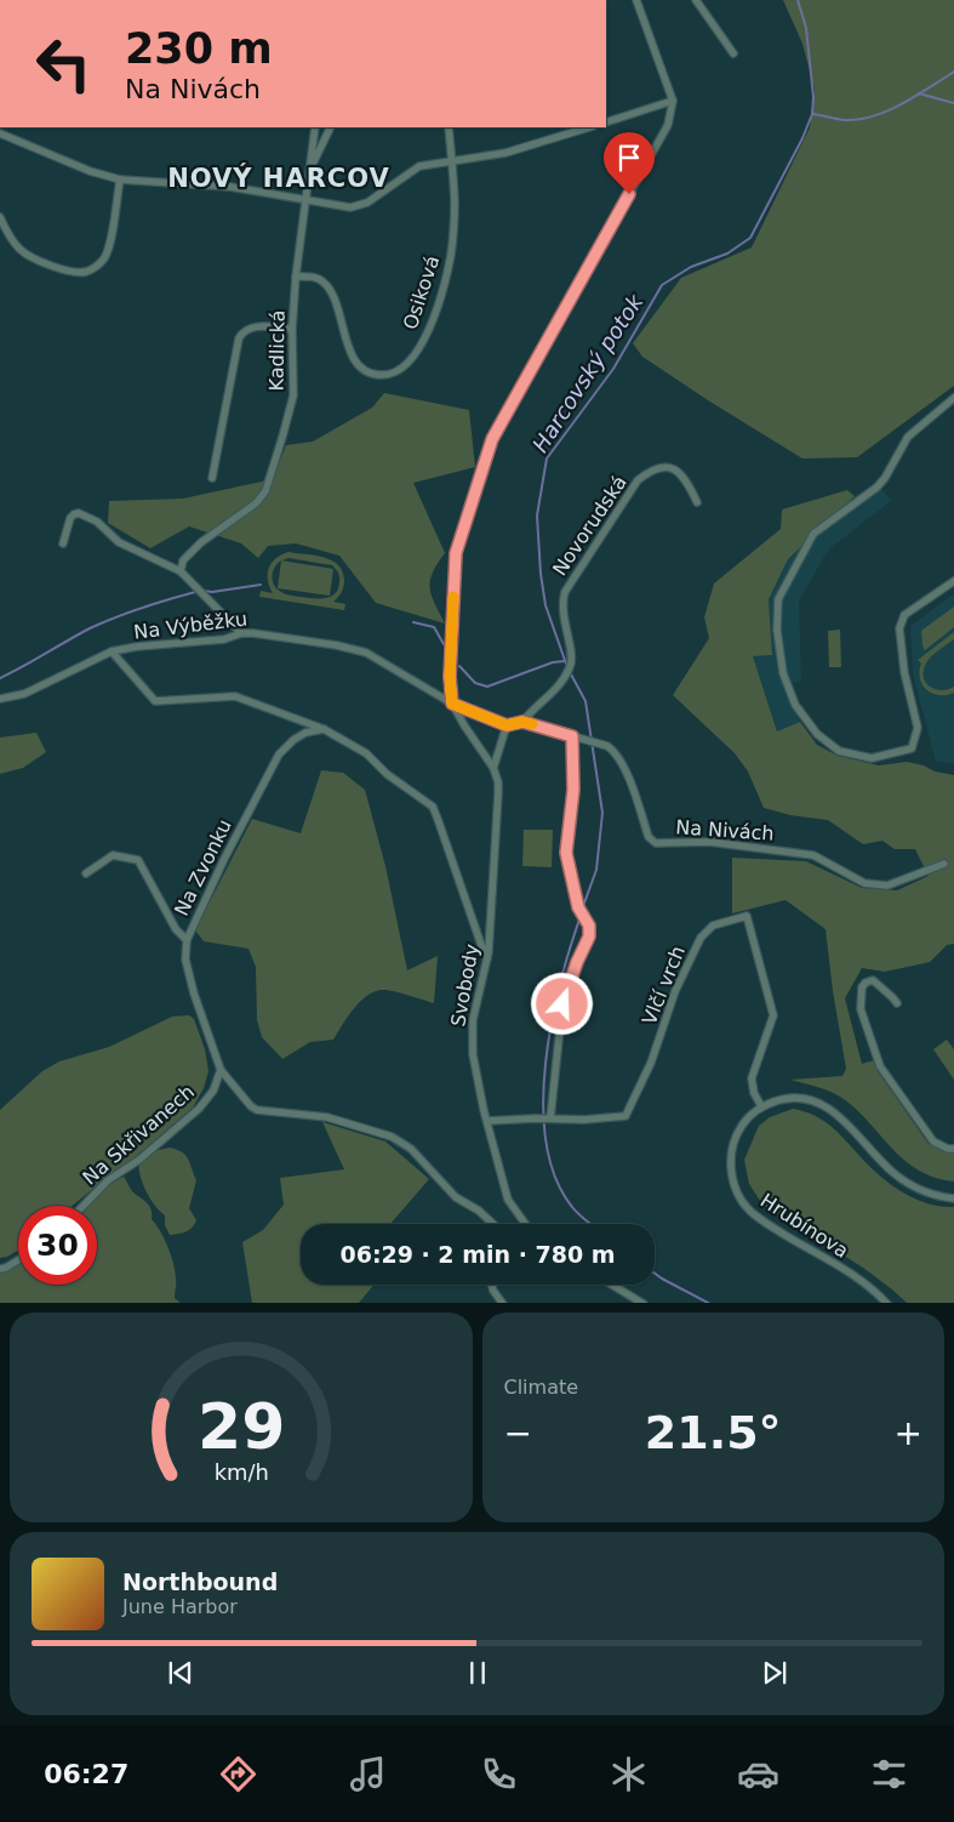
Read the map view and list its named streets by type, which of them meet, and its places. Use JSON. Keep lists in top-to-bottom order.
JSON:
{
  "streets": {
    "street": [
      "Osiková",
      "Kadlická",
      "Novorudská",
      "Na Výběžku",
      "Na Nivách",
      "Na Zvonku",
      "Svobody",
      "Vlčí vrch",
      "Na Skřivanech",
      "Hrubínova"
    ]
  },
  "crossings": [
    ["Osiková", "Kadlická"],
    ["Novorudská", "Na Nivách"],
    ["Na Výběžku", "Svobody"],
    ["Svobody", "Vlčí vrch"],
    ["Vlčí vrch", "Hrubínova"]
  ],
  "districts": ["NOVÝ HARCOV"],
  "water": ["Harcovský potok"],
  "page": {
    "turn": ["230 m", "Na Nivách"],
    "limit": "30",
    "trip": "06:29 · 2 min · 780 m",
    "tile": "Climate",
    "heat": ["−", "21.5°", "+"],
    "song": ["Northbound", "June Harbor"],
    "tabs": "06:27",
    "gauge": ["29", "km/h"]
  }
}
